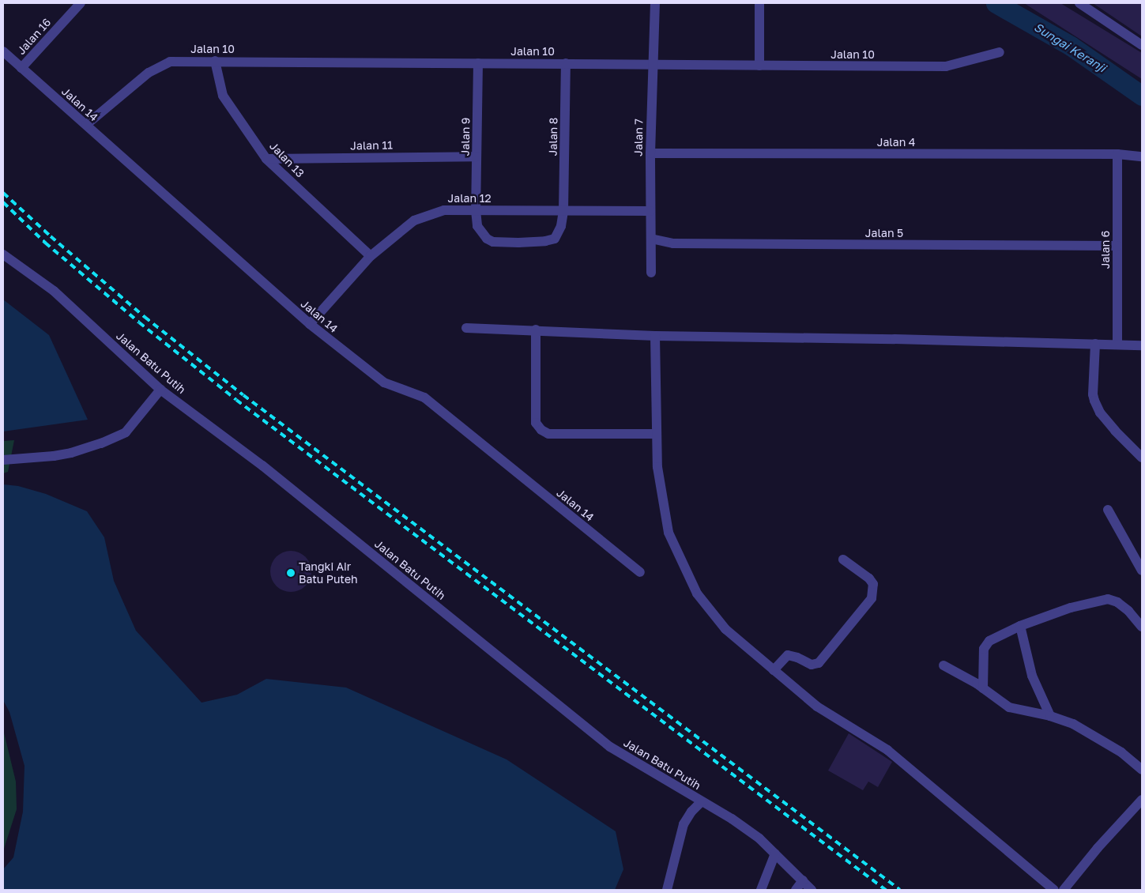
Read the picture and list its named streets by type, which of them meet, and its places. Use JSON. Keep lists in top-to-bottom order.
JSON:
{
  "streets": {
    "street": [
      "Jalan 16",
      "Jalan 10",
      "Jalan 14",
      "Jalan 9",
      "Jalan 8",
      "Jalan 7",
      "Jalan 4",
      "Jalan 11",
      "Jalan 13",
      "Jalan 12",
      "Jalan 5",
      "Jalan 6",
      "Jalan Batu Putih"
    ]
  },
  "crossings": [
    ["Jalan 16", "Jalan 14"],
    ["Jalan 10", "Jalan 14"],
    ["Jalan 10", "Jalan 9"],
    ["Jalan 10", "Jalan 8"],
    ["Jalan 10", "Jalan 7"],
    ["Jalan 10", "Jalan 13"],
    ["Jalan 14", "Jalan 12"],
    ["Jalan 9", "Jalan 8"],
    ["Jalan 9", "Jalan 11"],
    ["Jalan 9", "Jalan 12"],
    ["Jalan 8", "Jalan 12"],
    ["Jalan 7", "Jalan 4"],
    ["Jalan 7", "Jalan 12"],
    ["Jalan 7", "Jalan 5"],
    ["Jalan 4", "Jalan 6"],
    ["Jalan 11", "Jalan 13"],
    ["Jalan 13", "Jalan 12"],
    ["Jalan 5", "Jalan 6"]
  ],
  "water": ["Sungai Keranji"],
  "places": ["Tangki Air Batu Puteh"]
}
